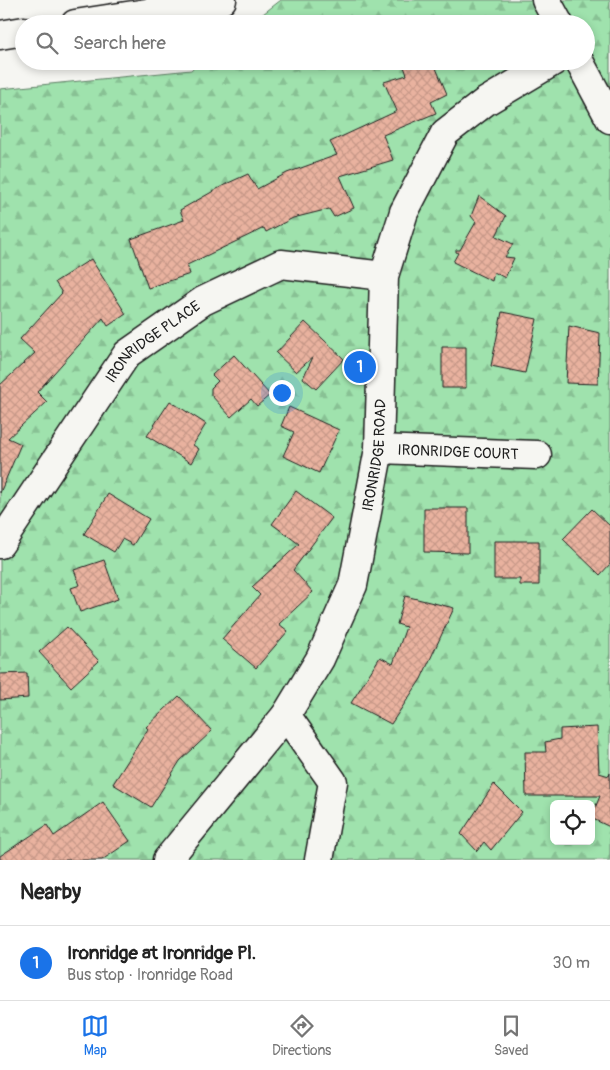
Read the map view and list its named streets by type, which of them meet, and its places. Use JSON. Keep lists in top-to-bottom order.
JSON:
{
  "streets": {
    "street": ["IRONRIDGE PLACE", "IRONRIDGE COURT", "IRONRIDGE ROAD"]
  },
  "crossings": [
    ["IRONRIDGE PLACE", "IRONRIDGE ROAD"],
    ["IRONRIDGE COURT", "IRONRIDGE ROAD"]
  ],
  "page": {
    "search": "Search here",
    "pins": "1",
    "heading": "Nearby",
    "list": [
      {
        "mark": "1",
        "name": "Ironridge at Ironridge Pl.",
        "note": "Bus stop · Ironridge Road",
        "value": "30 m"
      }
    ],
    "nav": ["Map", "Directions", "Saved"]
  }
}
